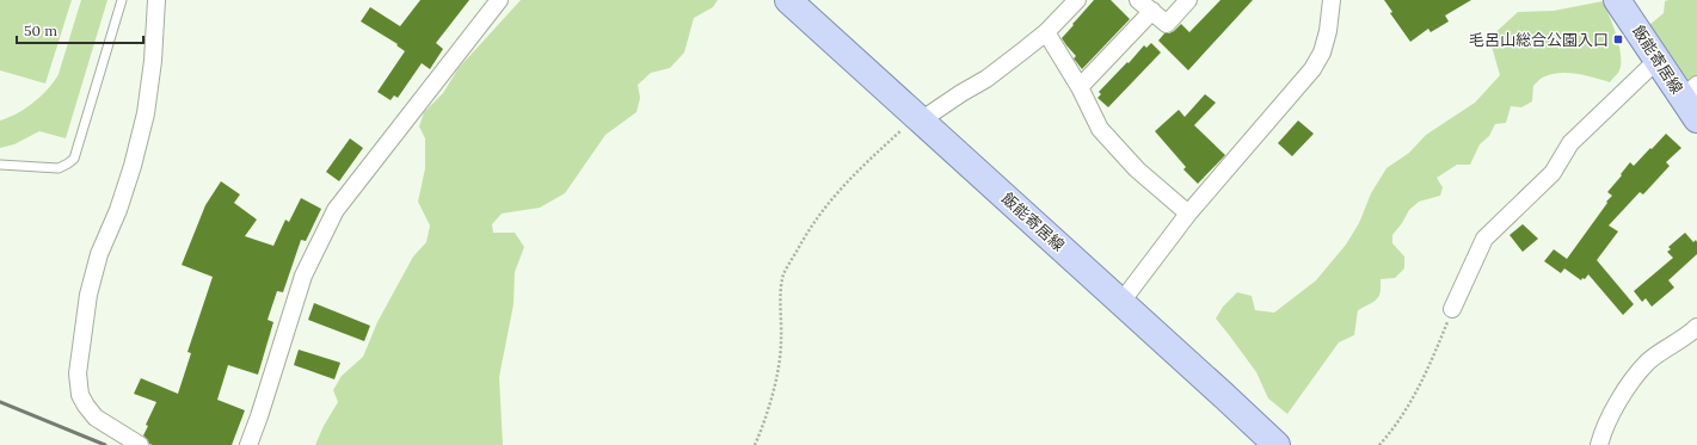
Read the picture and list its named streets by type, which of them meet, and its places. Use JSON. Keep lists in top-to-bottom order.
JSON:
{
  "streets": {
    "main road": ["飯能寄居線"]
  },
  "places": {
    "transit": ["毛呂山総合公園入口"]
  },
  "scale_bar": "50 m"
}
